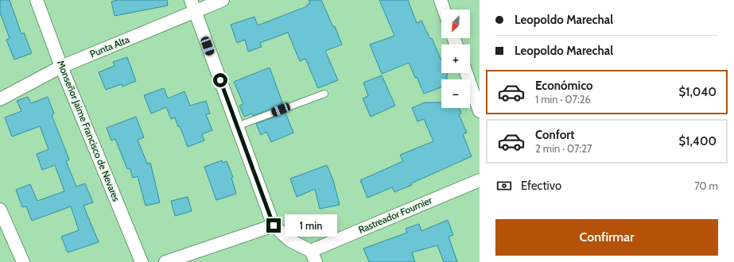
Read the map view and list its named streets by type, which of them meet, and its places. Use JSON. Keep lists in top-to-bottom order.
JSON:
{
  "streets": {
    "street": ["Punta Alta", "Monseñor Jaime Francisco de Nevares", "Rastreador Fournier"]
  },
  "crossings": [
    ["Punta Alta", "Monseñor Jaime Francisco de Nevares"]
  ],
  "north": "bottom left",
  "page": {
    "banner": ["Leopoldo Marechal", "Leopoldo Marechal"],
    "map_buttons": ["+", "−"],
    "list": [
      {
        "name": "Económico",
        "note": "1 min · 07:26",
        "value": "$1,040"
      },
      {
        "name": "Confort",
        "note": "2 min · 07:27",
        "value": "$1,400"
      }
    ],
    "pay": ["Efectivo", "70 m"],
    "buttons": "Confirmar",
    "bubble": "1 min"
  }
}
